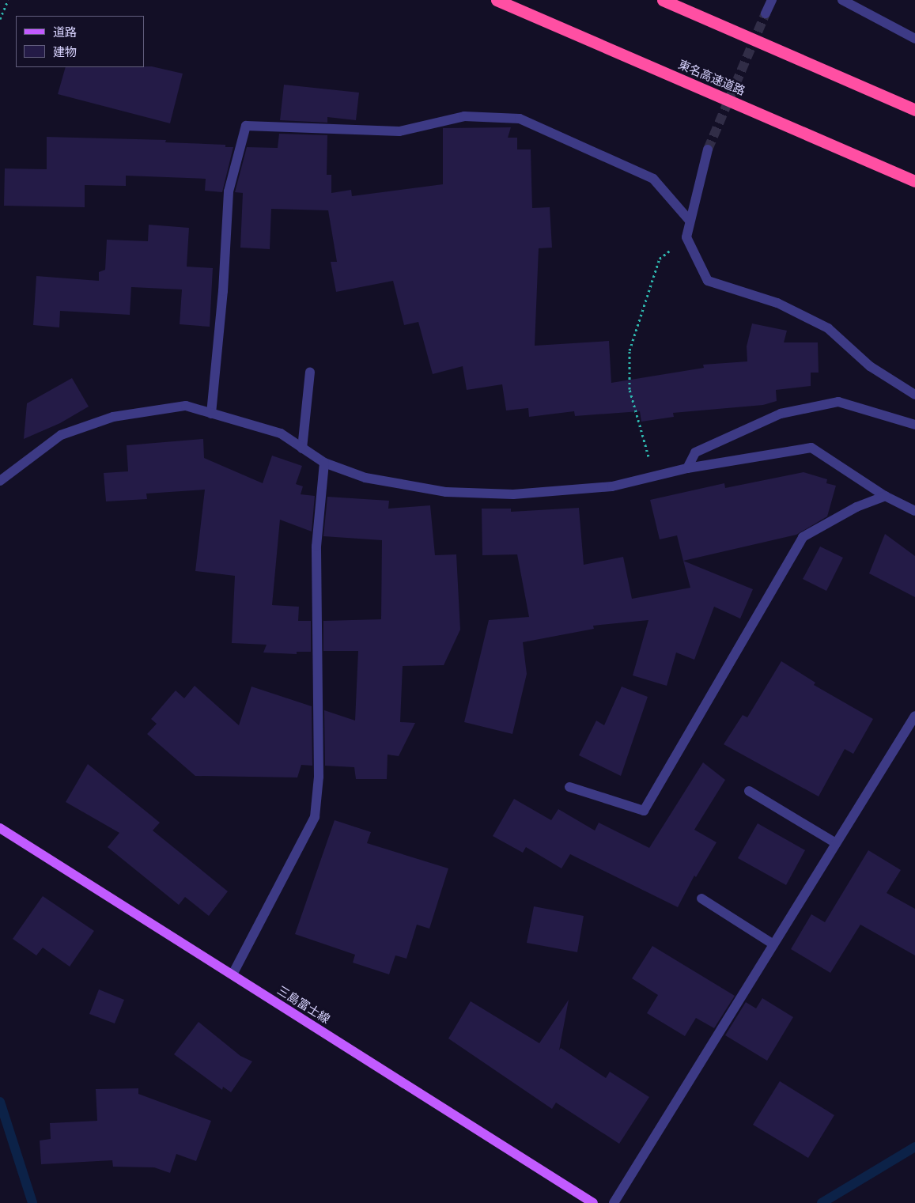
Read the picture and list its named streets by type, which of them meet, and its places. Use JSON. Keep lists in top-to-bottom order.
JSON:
{
  "streets": {
    "highway": ["東名高速道路"],
    "main road": ["三島富士線"]
  },
  "legend": ["道路", "建物"]
}
